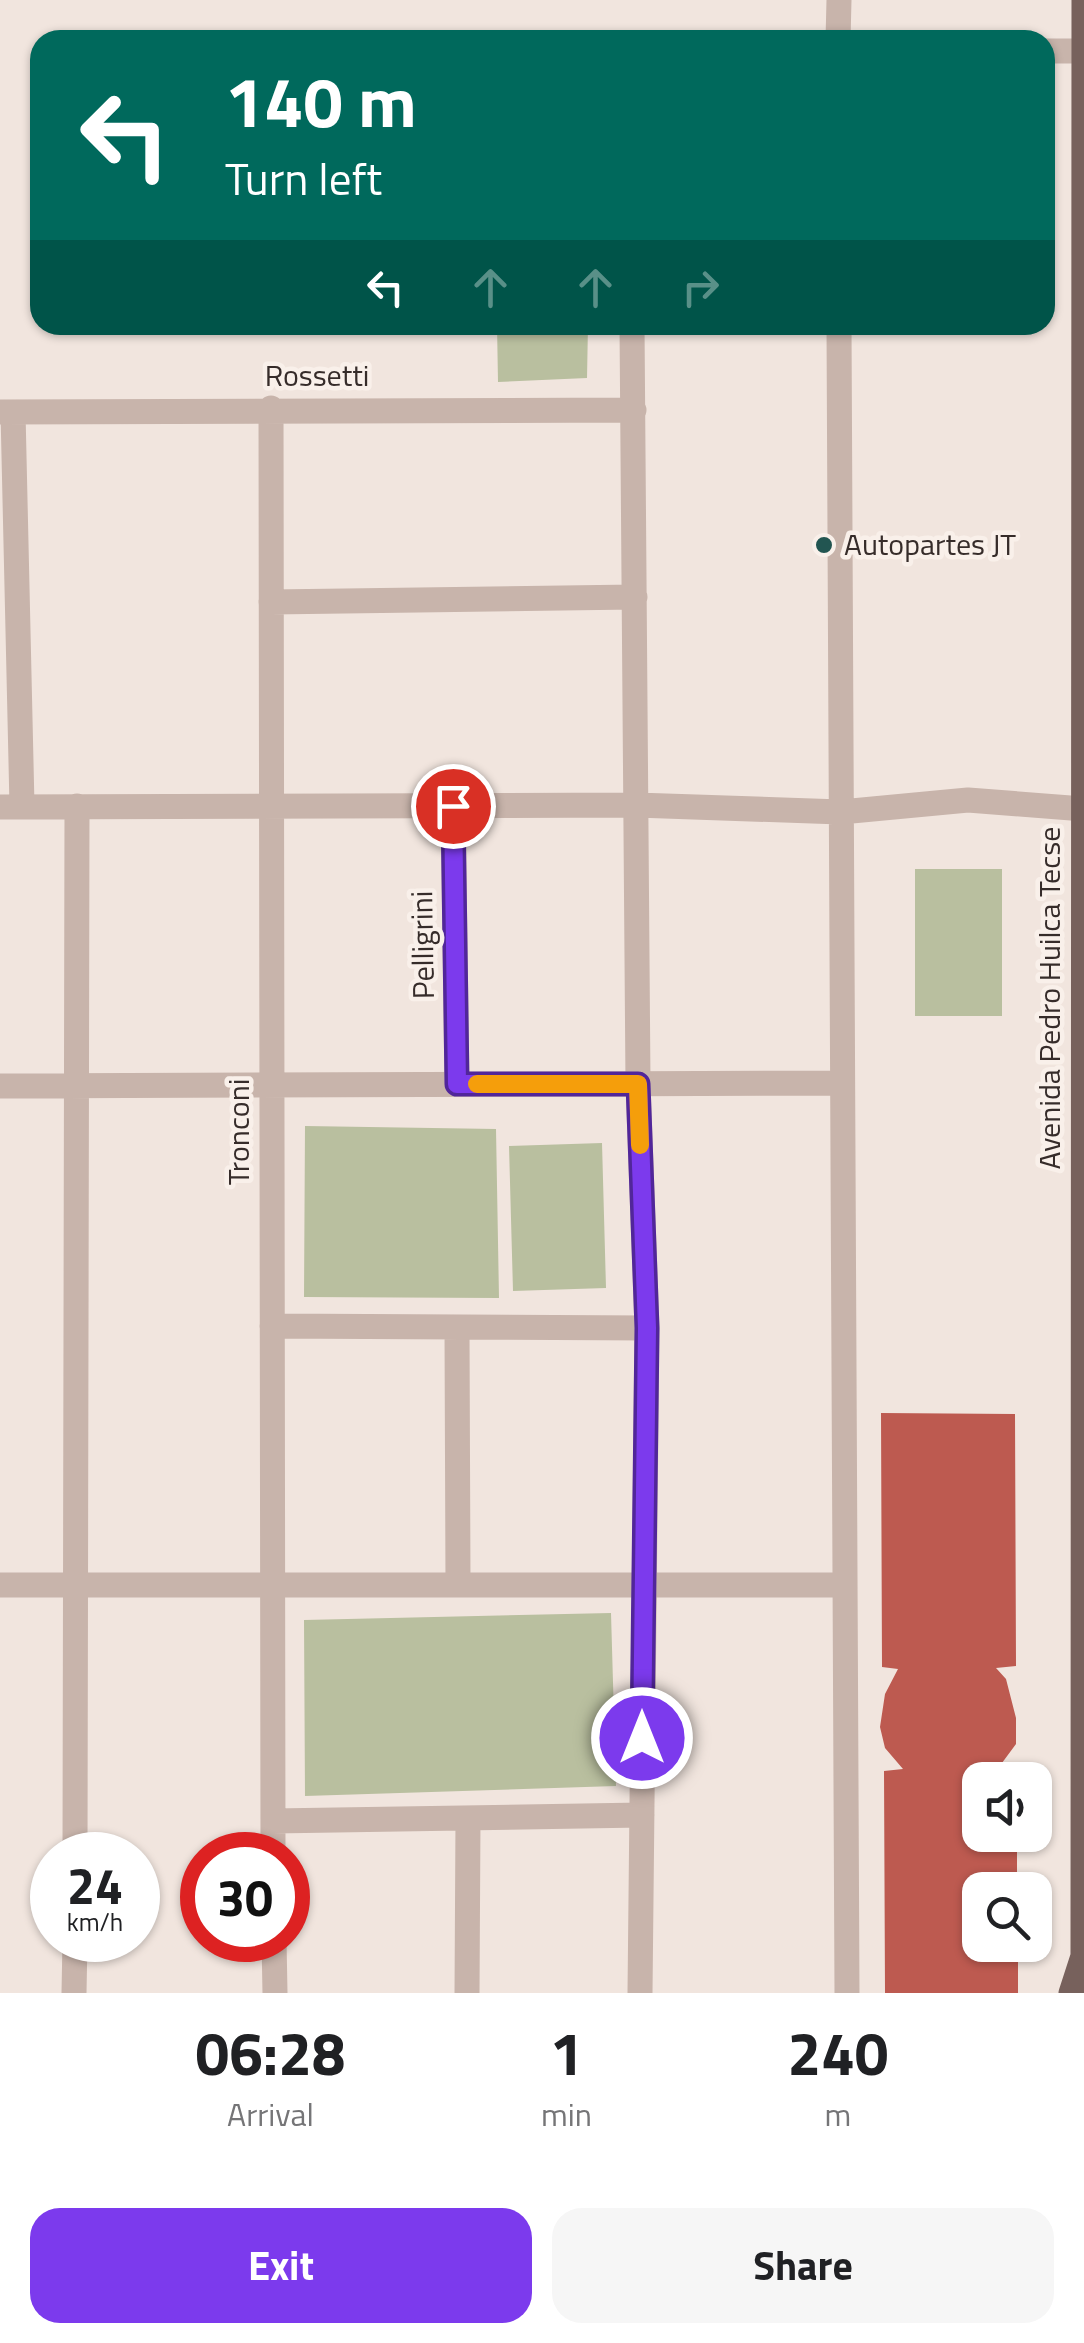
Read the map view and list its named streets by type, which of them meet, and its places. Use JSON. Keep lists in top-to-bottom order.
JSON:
{
  "streets": {
    "main road": ["Avenida Pedro Huilca Tecse"],
    "street": ["Rossetti", "Pelligrini", "Tronconi"]
  },
  "crossings": [
    ["Rossetti", "Tronconi"]
  ],
  "places": ["Autopartes JT"],
  "page": {
    "turn": ["140 m", "Turn left"],
    "speed": "24 km/h",
    "limit": "30",
    "eta": [
      "06:28",
      "Arrival",
      "1",
      "min",
      "240",
      "m"
    ],
    "buttons": ["Exit", "Share"]
  }
}
